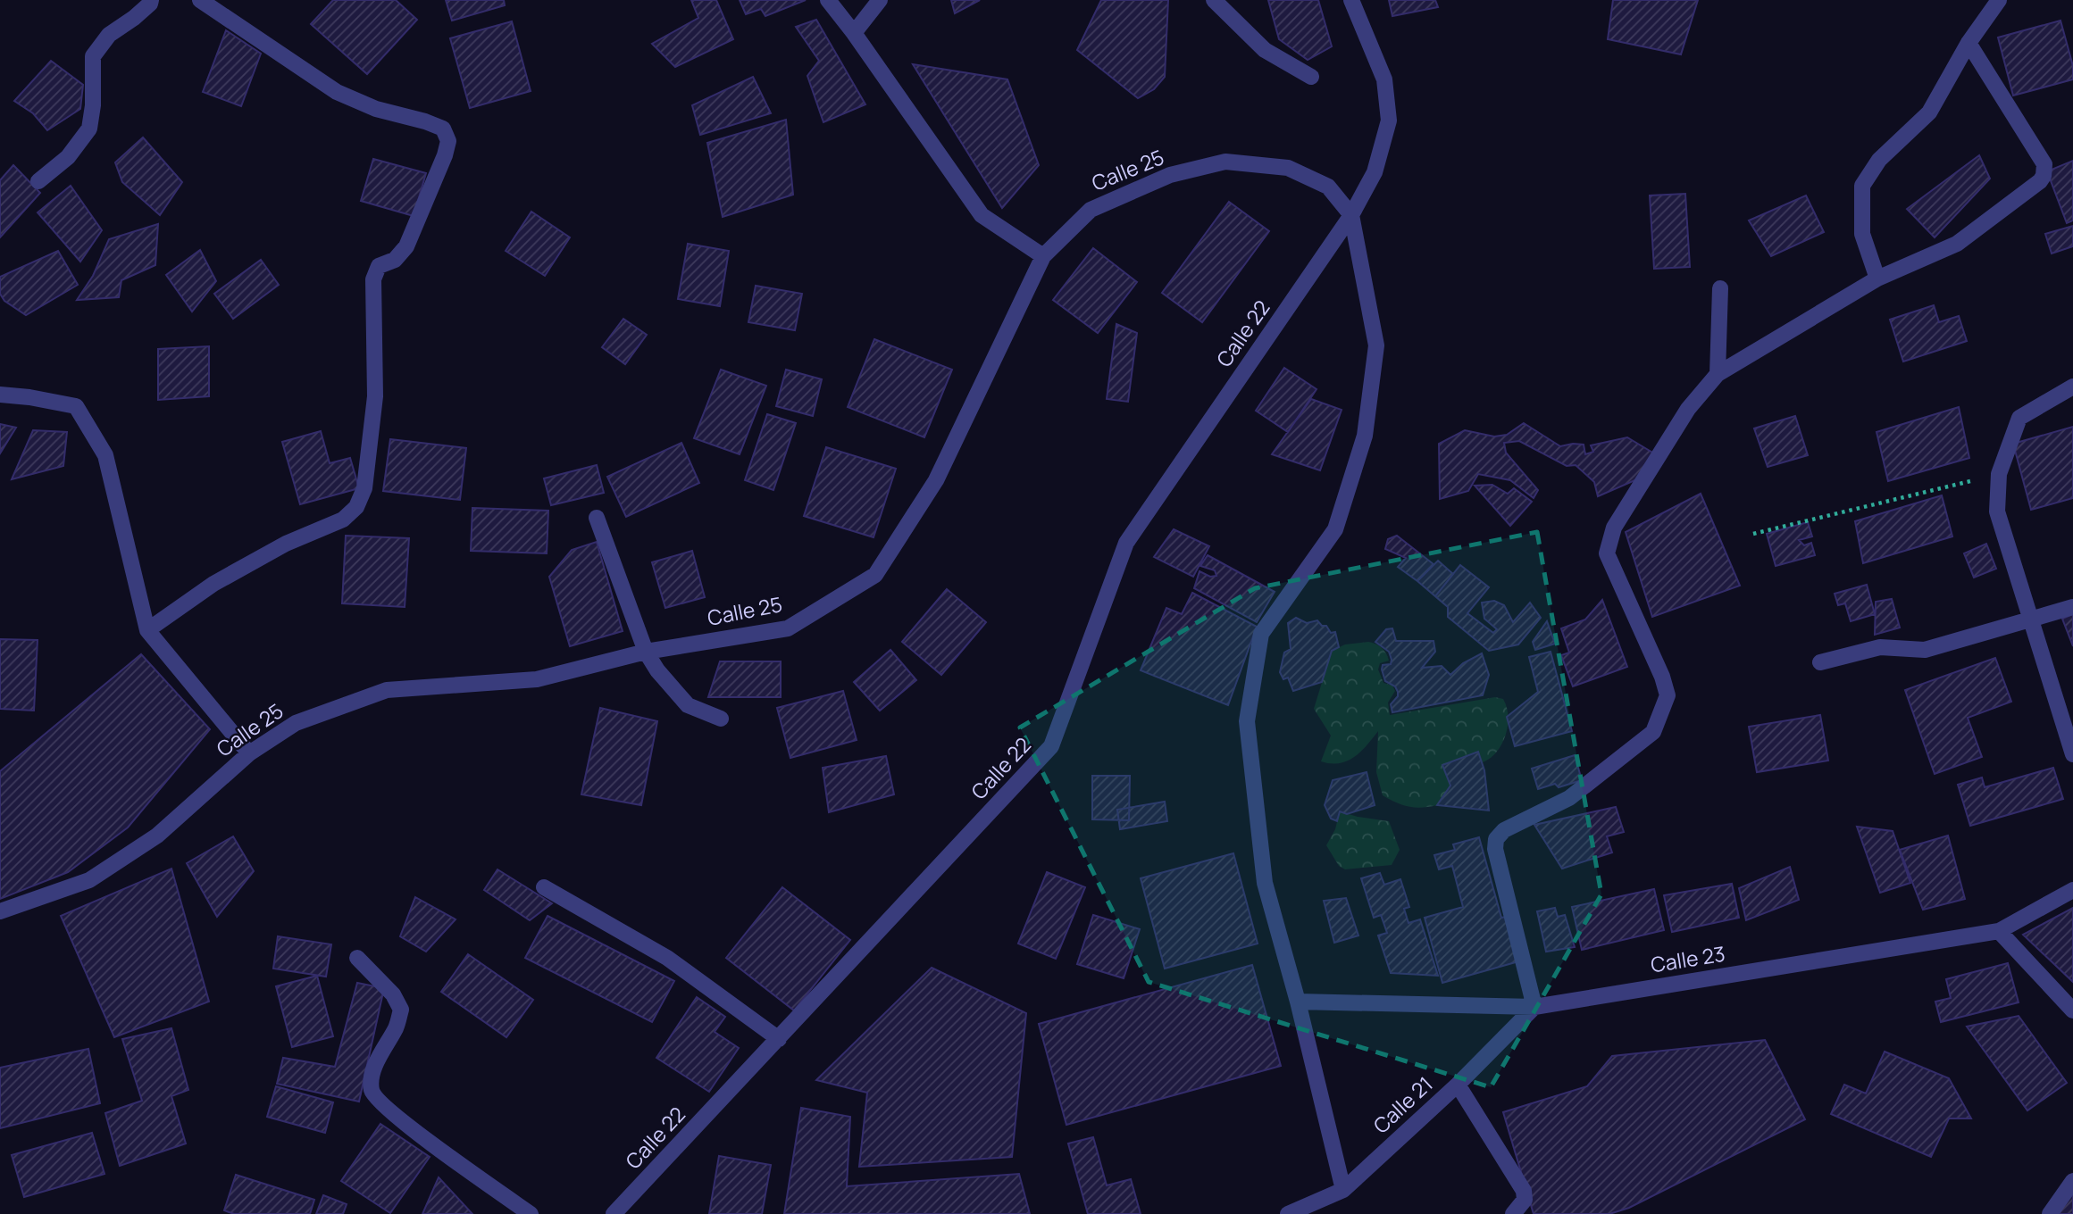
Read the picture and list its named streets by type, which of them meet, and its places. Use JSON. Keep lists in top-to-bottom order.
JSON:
{
  "streets": {
    "street": [
      "Calle 25",
      "Calle 22",
      "Calle 23",
      "Calle 21"
    ]
  },
  "crossings": [
    ["Calle 25", "Calle 22"],
    ["Calle 23", "Calle 21"]
  ]
}
